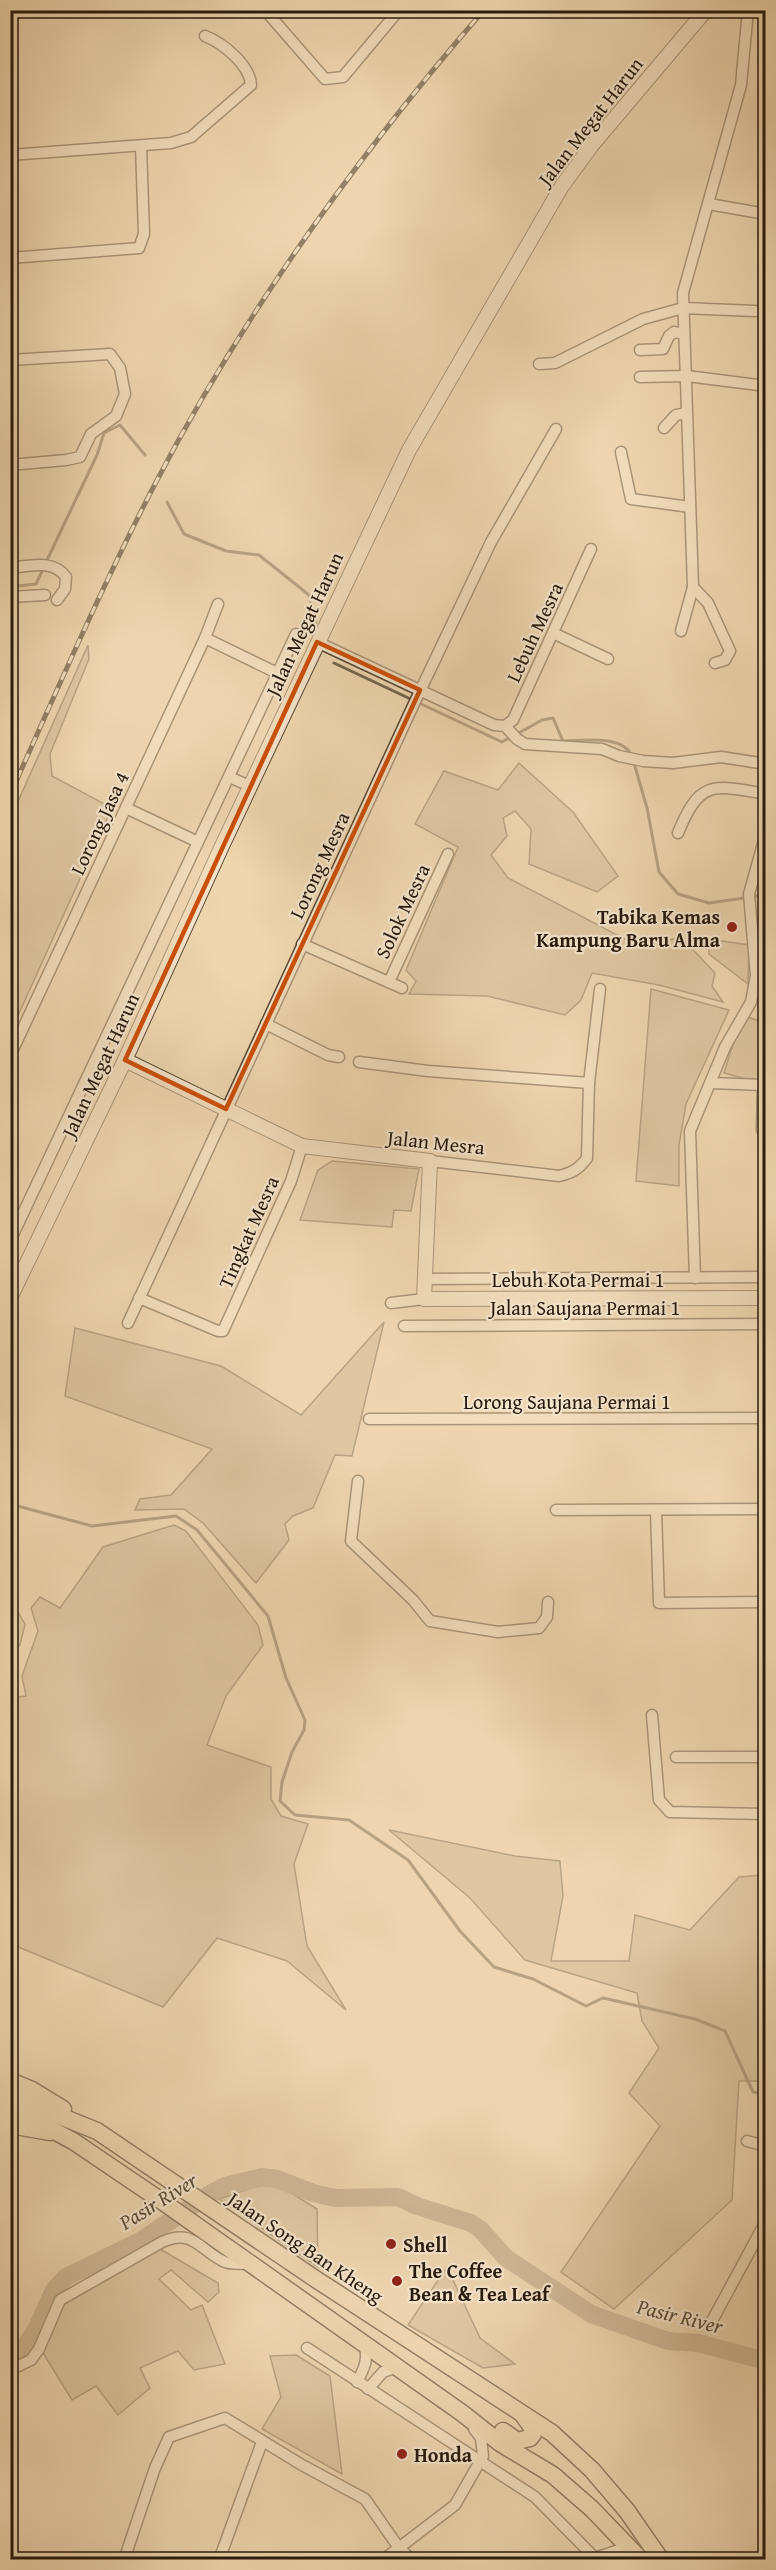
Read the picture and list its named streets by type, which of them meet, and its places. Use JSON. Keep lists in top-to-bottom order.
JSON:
{
  "streets": {
    "main road": ["Jalan Song Ban Kheng"],
    "street": [
      "Jalan Megat Harun",
      "Lebuh Mesra",
      "Lorong Jasa 4",
      "Lorong Mesra",
      "Solok Mesra",
      "Jalan Mesra",
      "Tingkat Mesra",
      "Lebuh Kota Permai 1",
      "Jalan Saujana Permai 1",
      "Lorong Saujana Permai 1"
    ]
  },
  "crossings": [
    ["Jalan Megat Harun", "Jalan Mesra"],
    ["Lorong Mesra", "Solok Mesra"],
    ["Lorong Mesra", "Jalan Mesra"],
    ["Lorong Mesra", "Tingkat Mesra"],
    ["Jalan Mesra", "Tingkat Mesra"]
  ],
  "water": ["Pasir River"],
  "places": [
    "Tabika Kemas Kampung Baru Alma",
    "Shell",
    "The Coffee Bean & Tea Leaf",
    "Honda"
  ]
}
